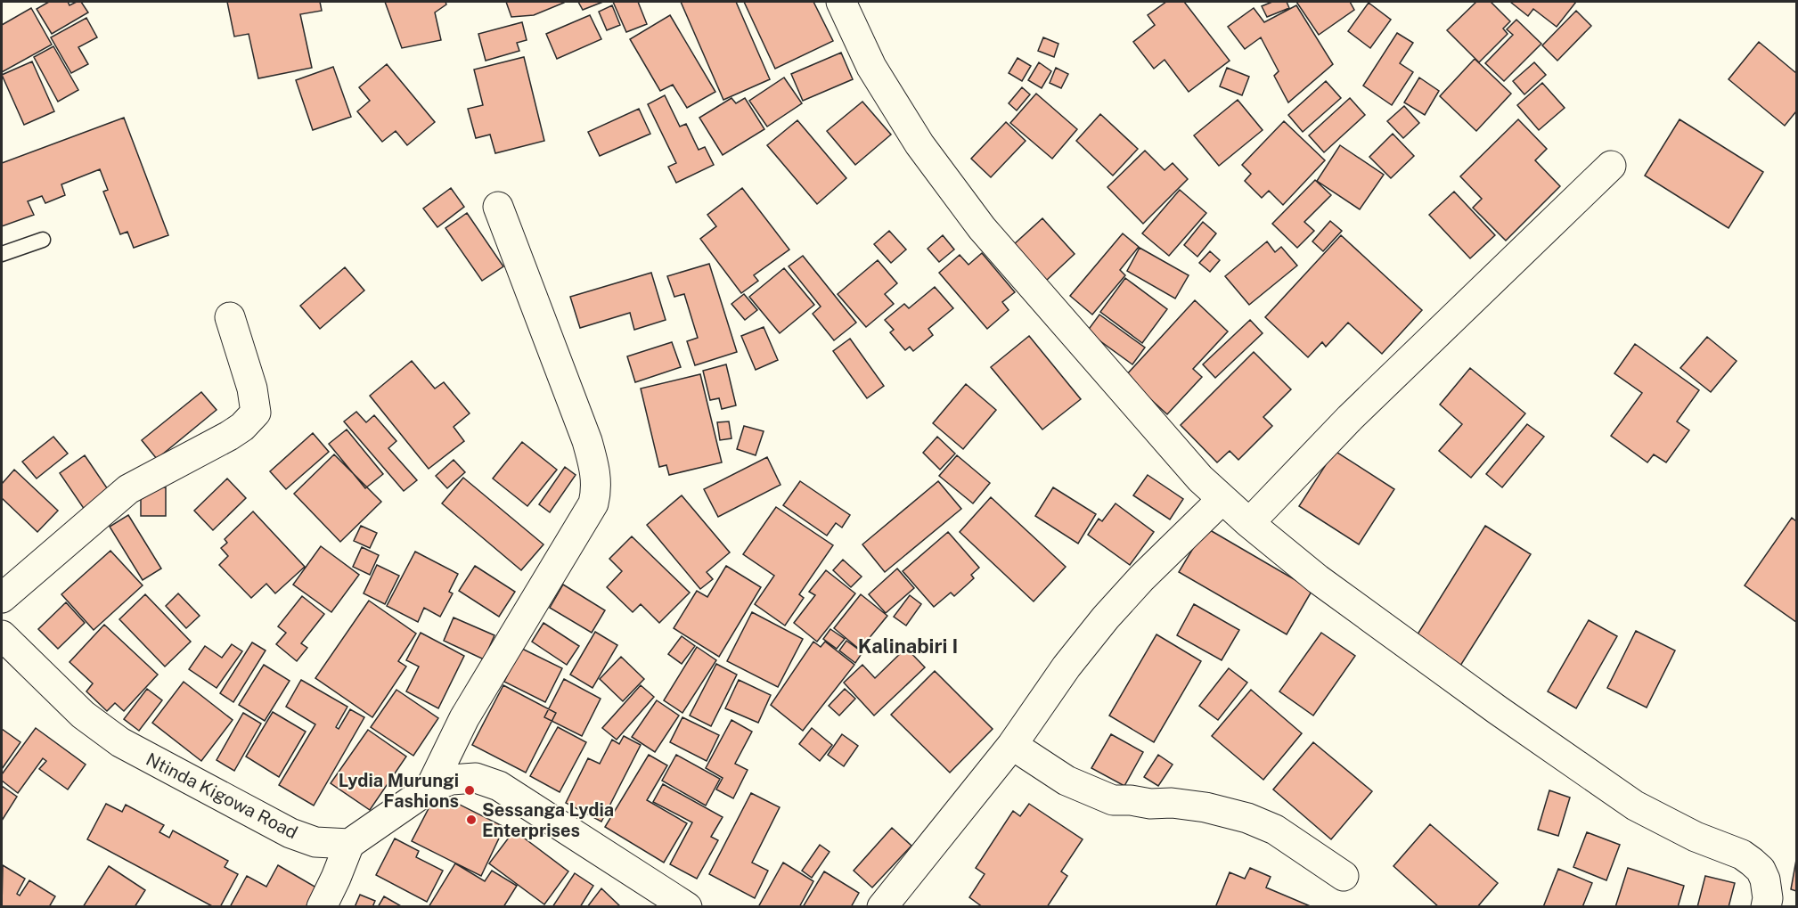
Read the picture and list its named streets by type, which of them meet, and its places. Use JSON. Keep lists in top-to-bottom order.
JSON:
{
  "streets": {
    "street": ["Ntinda Kigowa Road"]
  },
  "districts": ["Kalinabiri I"],
  "places": ["Lydia Murungi Fashions", "Sessanga Lydia Enterprises"]
}
